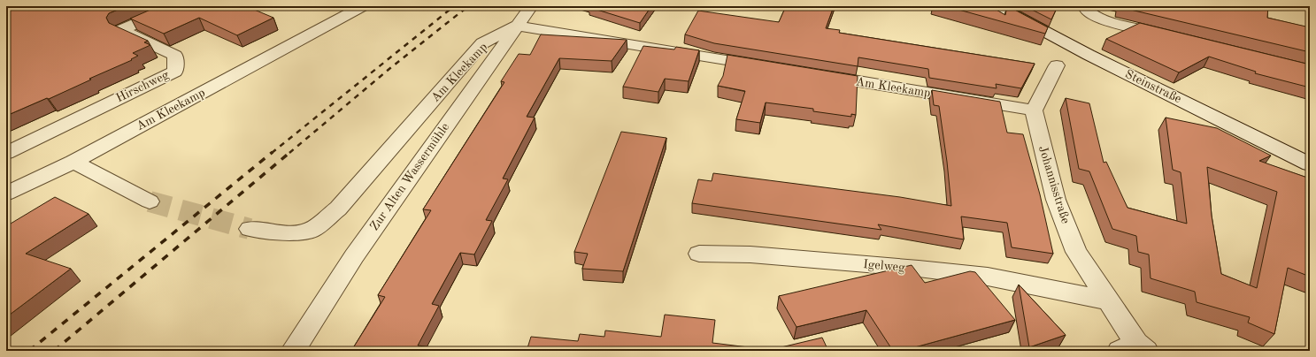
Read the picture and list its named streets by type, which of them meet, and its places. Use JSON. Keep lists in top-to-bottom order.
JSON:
{
  "streets": {
    "street": [
      "Am Kleekamp",
      "Hirschweg",
      "Steinstraße",
      "Zur Alten Wassermühle",
      "Johannisstraße",
      "Igelweg"
    ]
  },
  "crossings": [
    ["Am Kleekamp", "Zur Alten Wassermühle"],
    ["Am Kleekamp", "Johannisstraße"],
    ["Johannisstraße", "Igelweg"]
  ]
}
